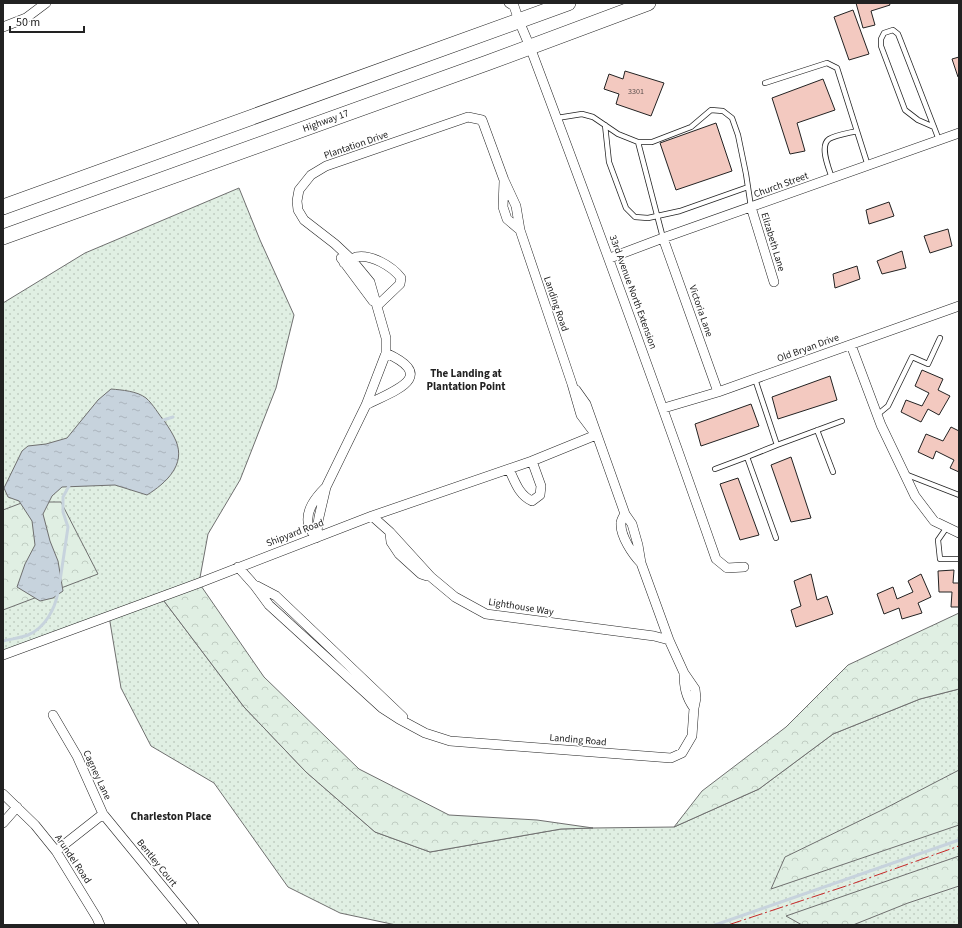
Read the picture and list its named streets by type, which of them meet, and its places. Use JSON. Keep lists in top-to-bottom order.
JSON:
{
  "streets": {
    "highway": ["Highway 17"],
    "street": [
      "Plantation Drive",
      "Church Street",
      "Elizabeth Lane",
      "33rd Avenue North Extension",
      "Landing Road",
      "Victoria Lane",
      "Old Bryan Drive",
      "Shipyard Road",
      "Lighthouse Way",
      "Cagney Lane",
      "Arundel Road",
      "Bentley Court"
    ]
  },
  "crossings": [
    ["Highway 17", "33rd Avenue North Extension"],
    ["Plantation Drive", "Landing Road"],
    ["Plantation Drive", "Shipyard Road"],
    ["Church Street", "Elizabeth Lane"],
    ["Church Street", "33rd Avenue North Extension"],
    ["Church Street", "Victoria Lane"],
    ["33rd Avenue North Extension", "Old Bryan Drive"],
    ["Landing Road", "Shipyard Road"],
    ["Landing Road", "Lighthouse Way"],
    ["Victoria Lane", "Old Bryan Drive"],
    ["Shipyard Road", "Lighthouse Way"],
    ["Cagney Lane", "Arundel Road"],
    ["Cagney Lane", "Bentley Court"]
  ],
  "districts": ["The Landing at Plantation Point", "Charleston Place"],
  "house_numbers": ["3301"],
  "scale_bar": "50 m"
}
